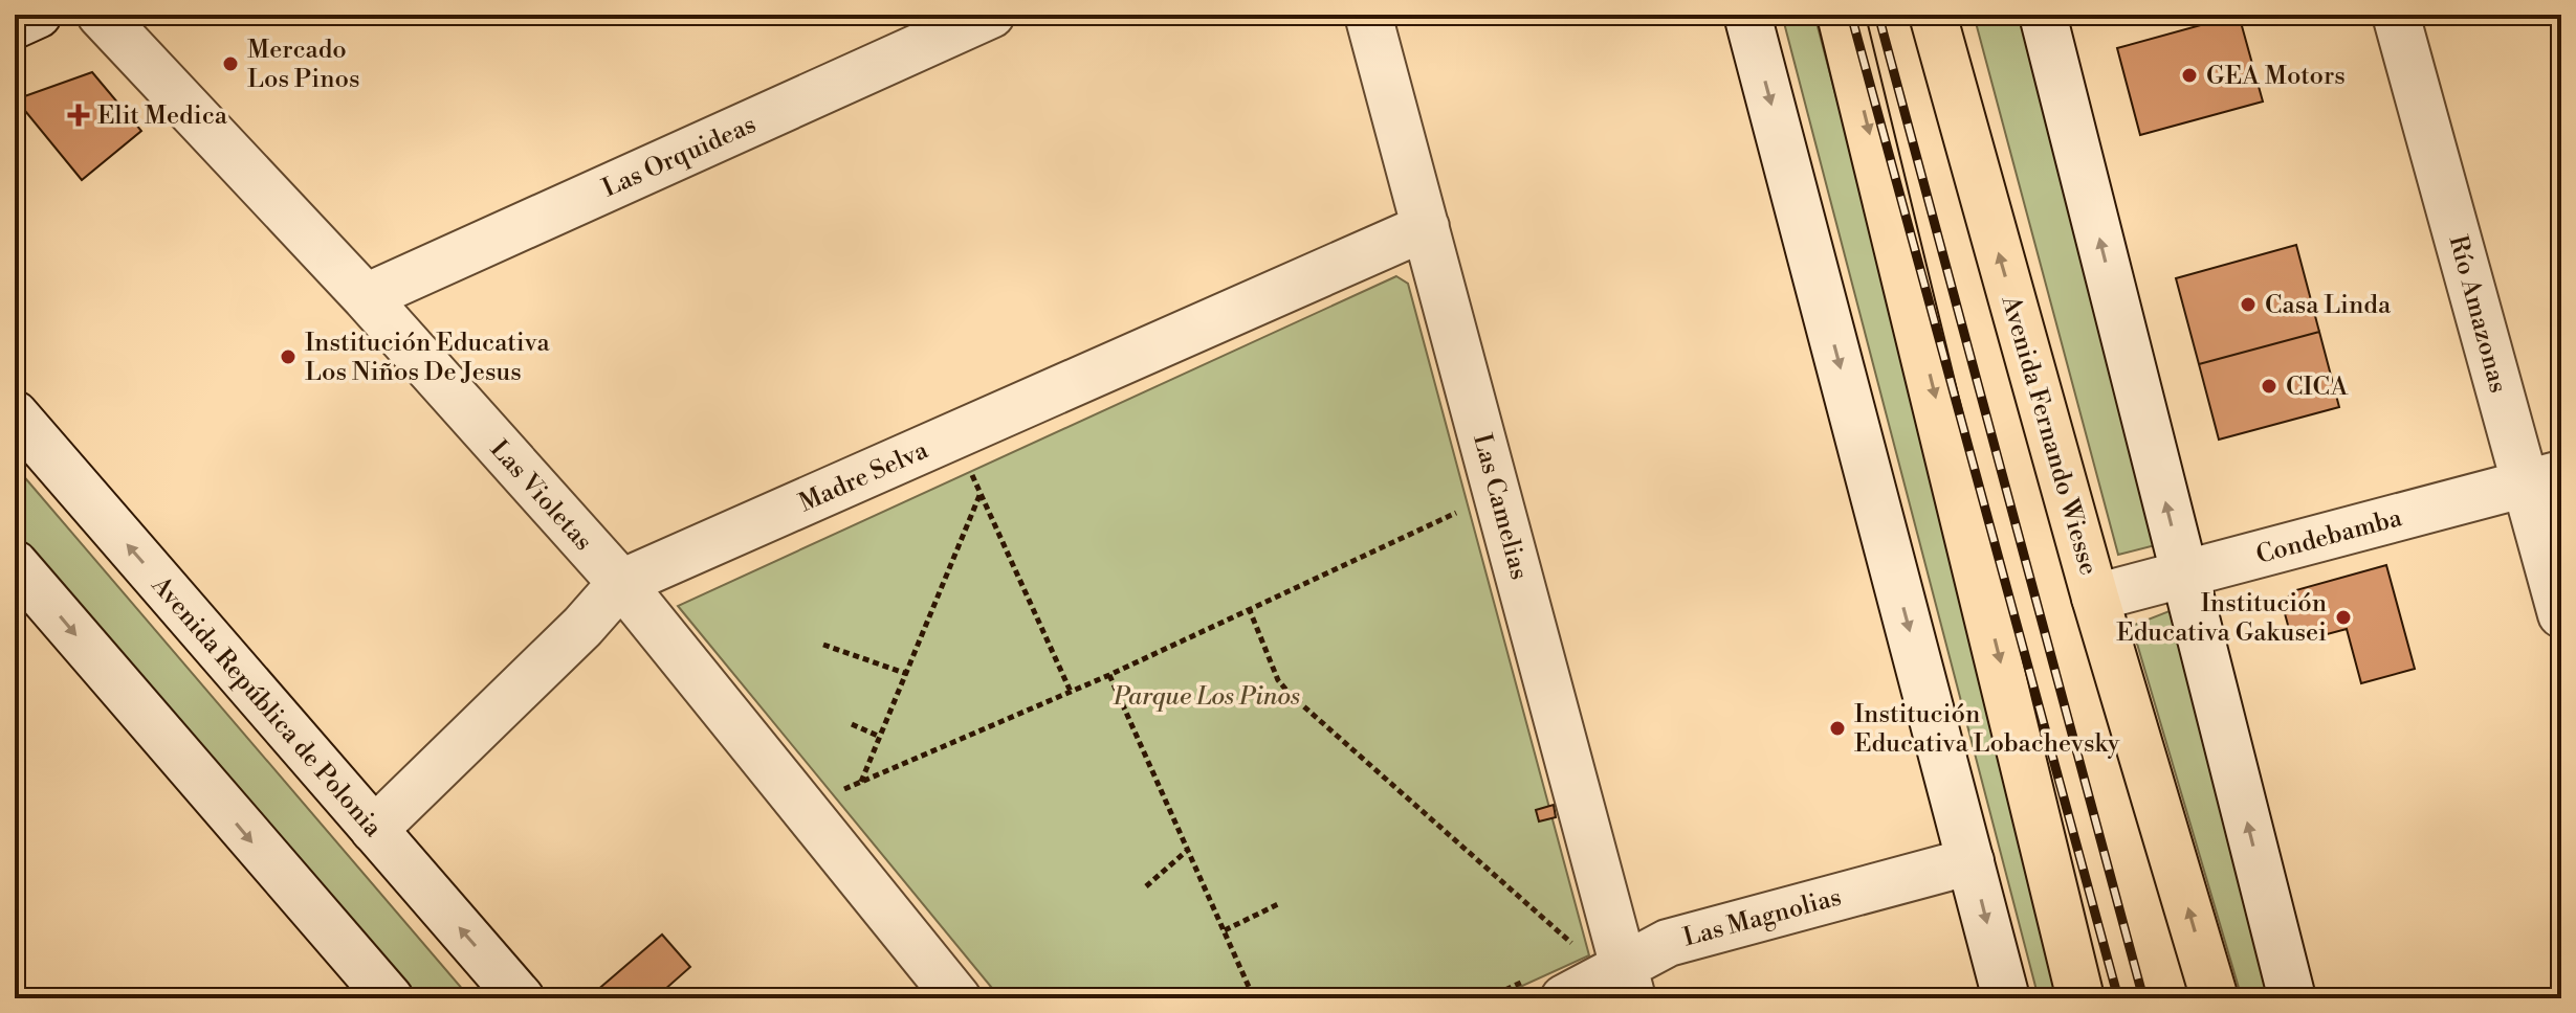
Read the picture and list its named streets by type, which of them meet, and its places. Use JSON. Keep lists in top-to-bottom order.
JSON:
{
  "streets": {
    "main road": ["Avenida Fernando Wiesse"],
    "street": [
      "Las Orquideas",
      "Río Amazonas",
      "Madre Selva",
      "Las Violetas",
      "Las Camelias",
      "Condebamba",
      "Avenida República de Polonia",
      "Las Magnolias"
    ]
  },
  "crossings": [
    ["Las Orquideas", "Las Violetas"],
    ["Río Amazonas", "Condebamba"],
    ["Avenida Fernando Wiesse", "Condebamba"],
    ["Madre Selva", "Las Violetas"],
    ["Madre Selva", "Las Camelias"],
    ["Madre Selva", "Avenida República de Polonia"],
    ["Las Camelias", "Las Magnolias"]
  ],
  "parks": ["Parque Los Pinos"],
  "places": {
    "other": [
      "Mercado Los Pinos",
      "GEA Motors",
      "Casa Linda",
      "Institución Educativa Los Niños De Jesus",
      "CICA",
      "Institución Educativa Gakusei",
      "Institución Educativa Lobachevsky"
    ],
    "health": ["Elit Medica"]
  }
}
